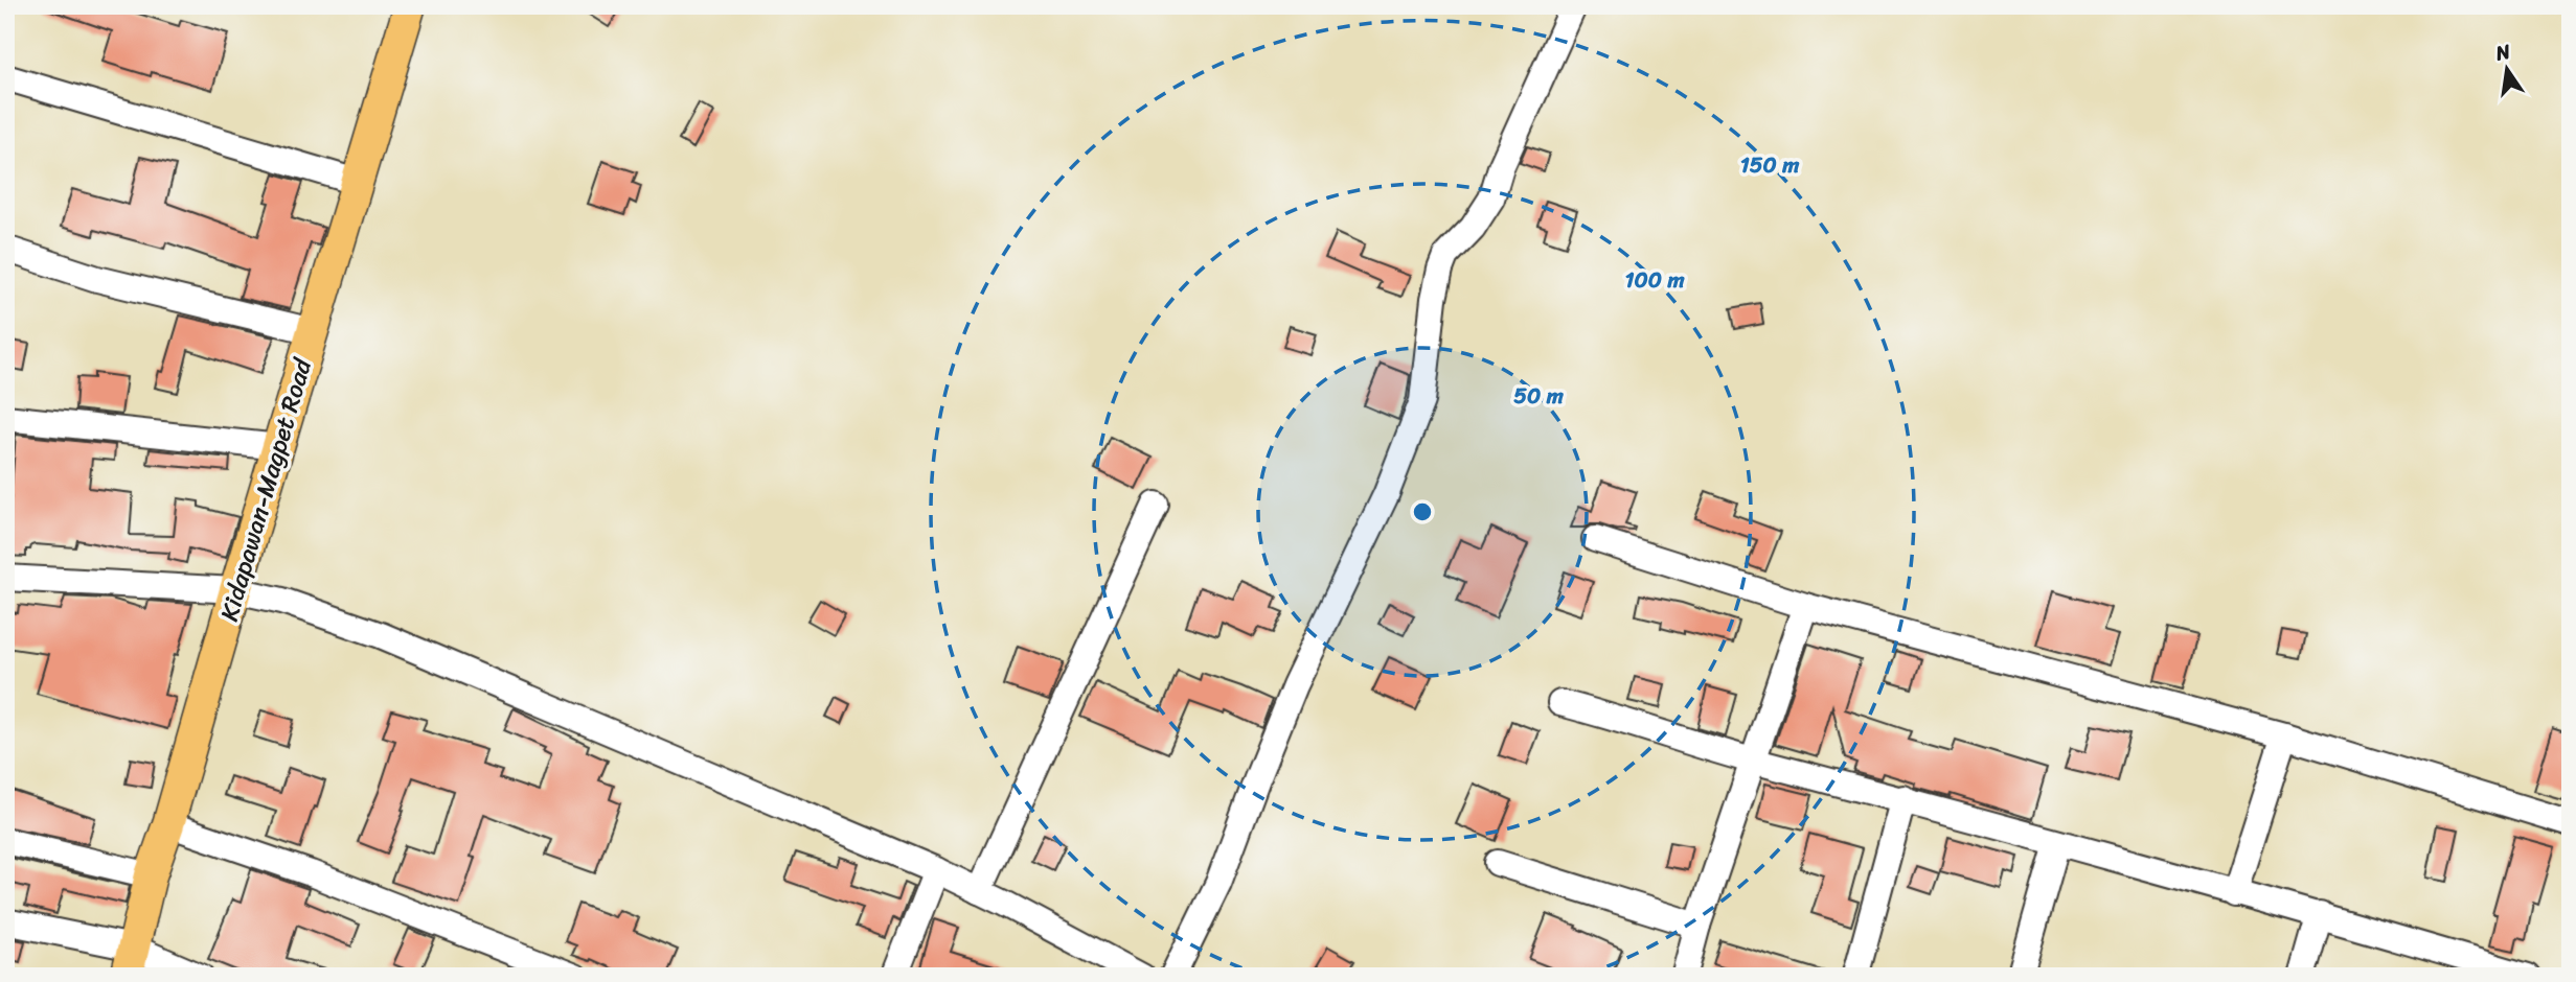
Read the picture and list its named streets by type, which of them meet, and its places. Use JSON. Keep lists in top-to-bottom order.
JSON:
{
  "streets": {
    "main road": ["Kidapawan-Magpet Road"]
  },
  "north": "top",
  "rings": ["150 m", "100 m", "50 m"]
}
